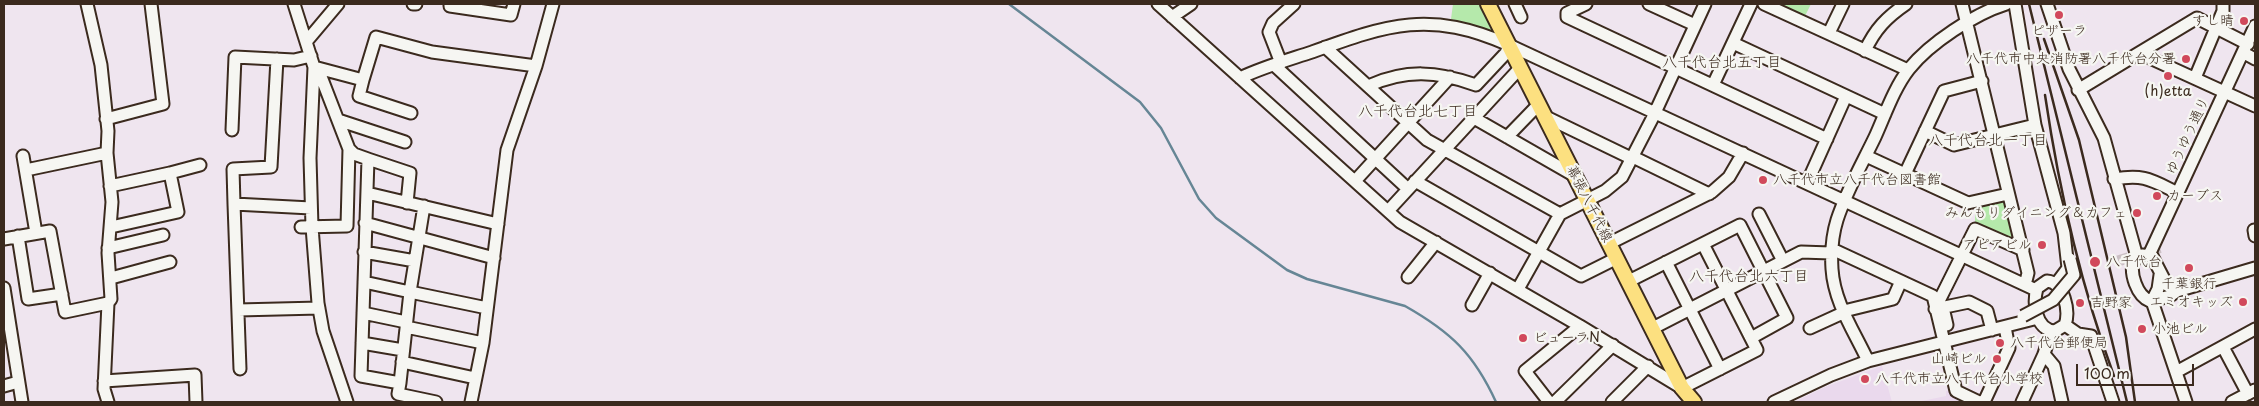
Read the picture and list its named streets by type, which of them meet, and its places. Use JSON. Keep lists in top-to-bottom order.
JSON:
{
  "streets": {
    "main road": ["幕張八千代線"],
    "street": ["ゆうゆう通り"]
  },
  "districts": [
    "八千代台北五丁目",
    "八千代台北七丁目",
    "八千代台北一丁目",
    "八千代台北六丁目"
  ],
  "places": [
    "ピザーラ",
    "すし晴",
    "八千代市中央消防署八千代台分署",
    "(h)etta",
    "八千代市立八千代台図書館",
    "カーブス",
    "みんもりダイニング＆カフェ",
    "アピアビル",
    "八千代台",
    "千葉銀行",
    "エミオキッズ",
    "吉野家",
    "小池ビル",
    "ビューラN",
    "八千代台郵便局",
    "山崎ビル",
    "八千代市立八千代台小学校"
  ],
  "scale_bar": "100 m"
}
